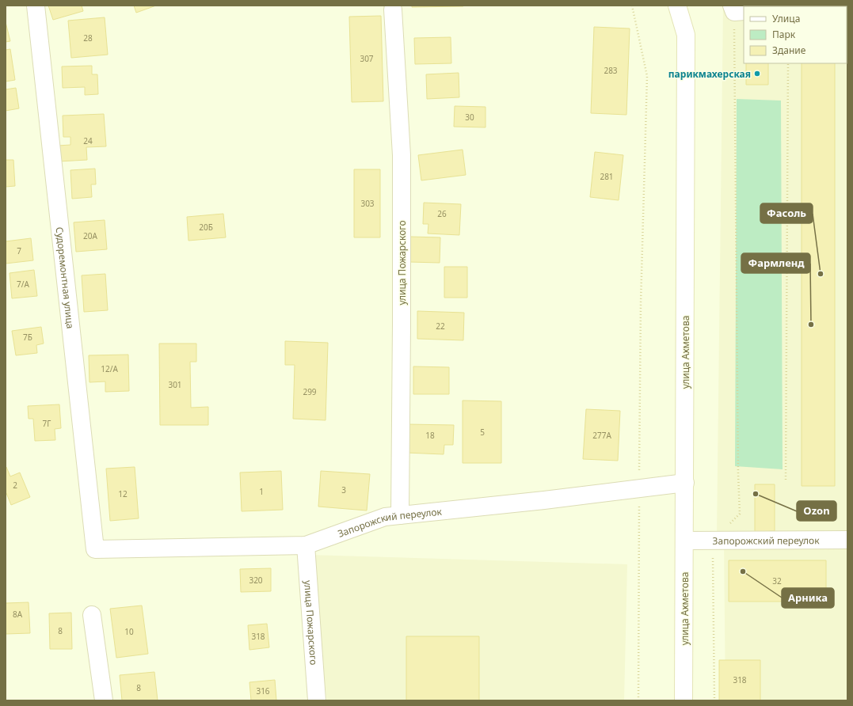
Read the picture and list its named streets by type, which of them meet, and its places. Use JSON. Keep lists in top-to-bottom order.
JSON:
{
  "streets": {
    "street": [
      "улица Пожарского",
      "Судоремонтная улица",
      "улица Ахметова",
      "Запорожский переулок"
    ]
  },
  "crossings": [
    ["улица Пожарского", "Запорожский переулок"],
    ["Судоремонтная улица", "Запорожский переулок"],
    ["улица Ахметова", "Запорожский переулок"]
  ],
  "places": [
    "парикмахерская",
    "Фасоль",
    "Фармленд",
    "Ozon",
    "Арника"
  ],
  "house_numbers": [
    "28",
    "307",
    "283",
    "30",
    "24",
    "281",
    "303",
    "26",
    "20Б",
    "20А",
    "7",
    "7/А",
    "22",
    "7Б",
    "12/А",
    "301",
    "299",
    "7Г",
    "5",
    "18",
    "277А",
    "2",
    "3",
    "1",
    "12",
    "320",
    "32",
    "8А",
    "8",
    "10",
    "318",
    "318",
    "8",
    "316"
  ],
  "legend": ["Улица", "Парк", "Здание"]
}
